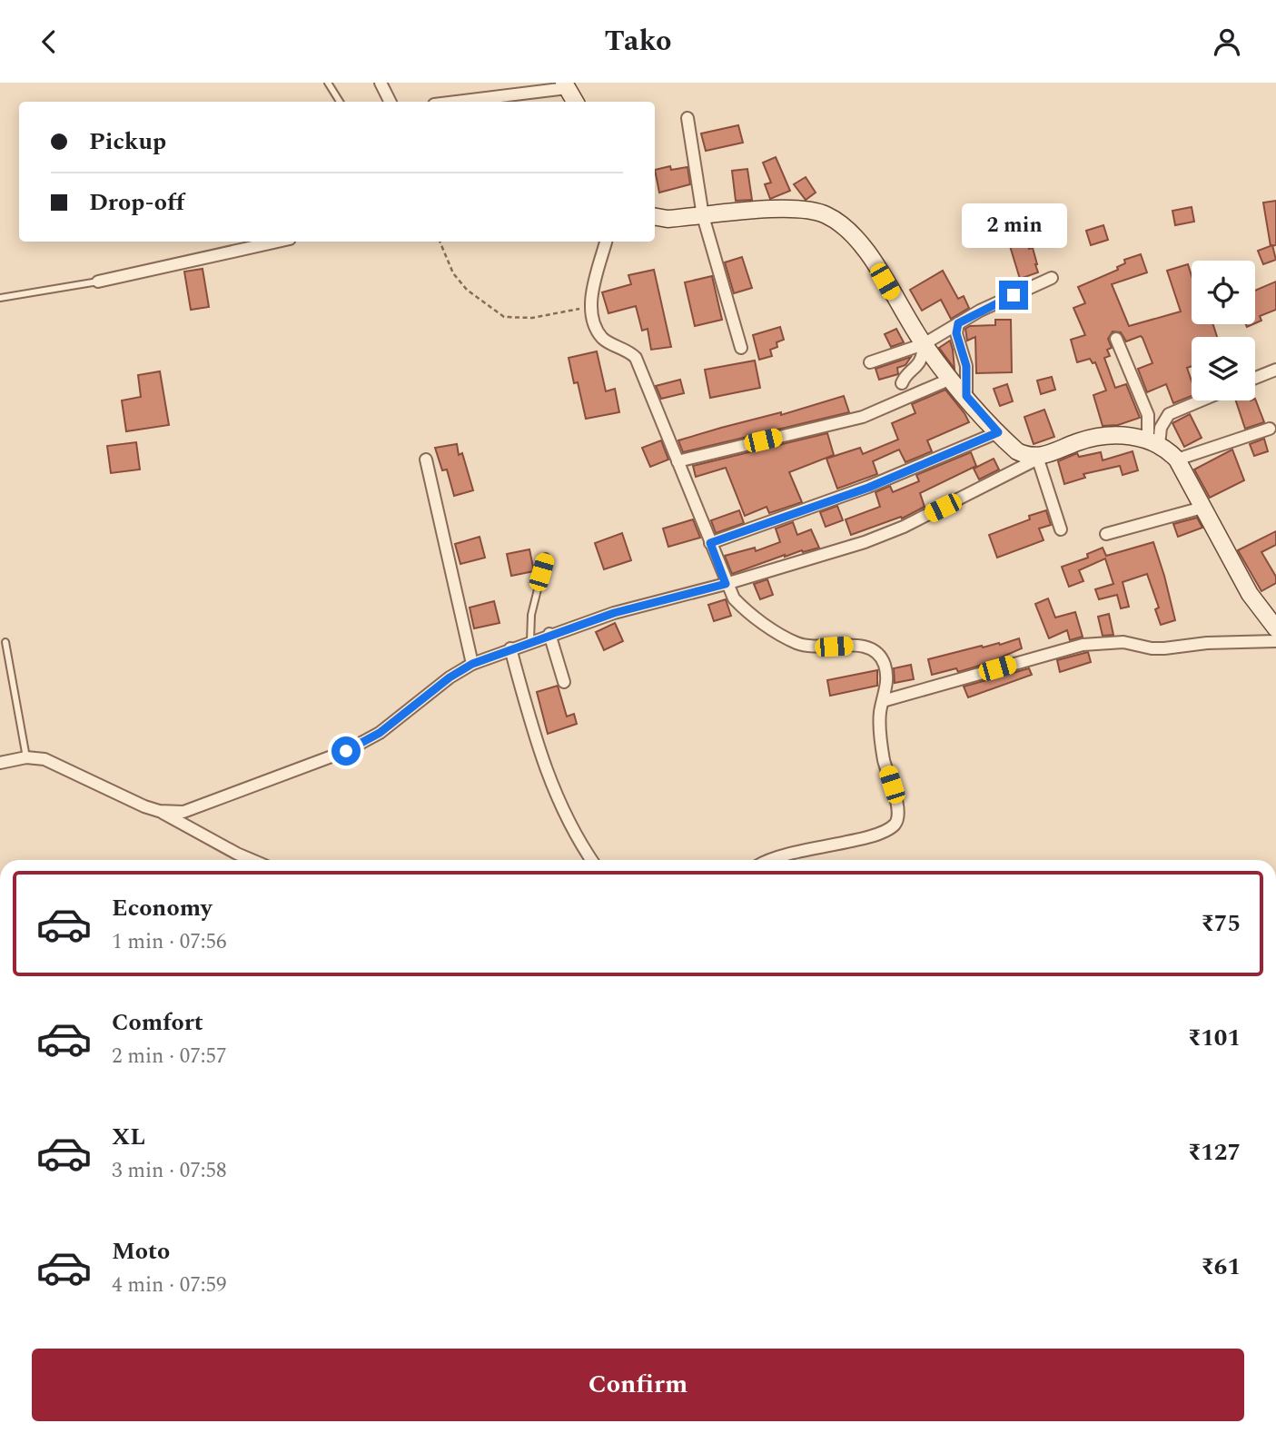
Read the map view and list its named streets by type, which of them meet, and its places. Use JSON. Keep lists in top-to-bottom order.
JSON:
{
  "page": {
    "header": "Tako",
    "banner": ["Pickup", "Drop-off"],
    "bubble": "2 min",
    "list": [
      {
        "name": "Economy",
        "note": "1 min · 07:56",
        "value": "₹75"
      },
      {
        "name": "Comfort",
        "note": "2 min · 07:57",
        "value": "₹101"
      },
      {
        "name": "XL",
        "note": "3 min · 07:58",
        "value": "₹127"
      },
      {
        "name": "Moto",
        "note": "4 min · 07:59",
        "value": "₹61"
      }
    ],
    "buttons": "Confirm"
  }
}
